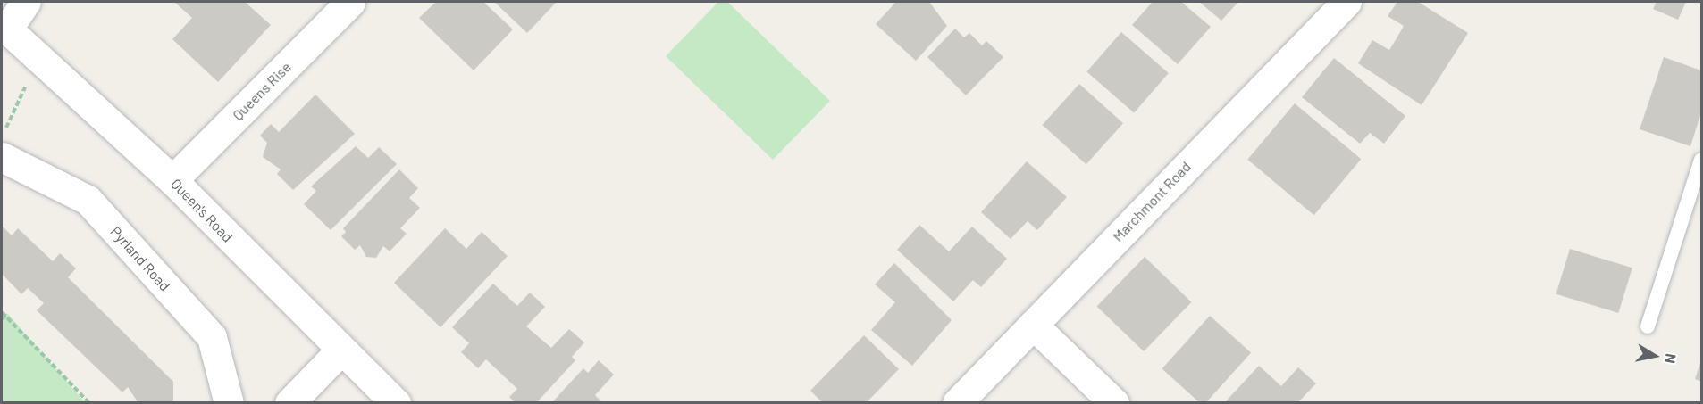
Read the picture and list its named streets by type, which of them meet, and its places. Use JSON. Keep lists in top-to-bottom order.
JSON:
{
  "streets": {
    "street": [
      "Queens Rise",
      "Marchmont Road",
      "Queen's Road",
      "Pyrland Road"
    ]
  },
  "crossings": [
    ["Queens Rise", "Queen's Road"]
  ],
  "north": "right"
}
